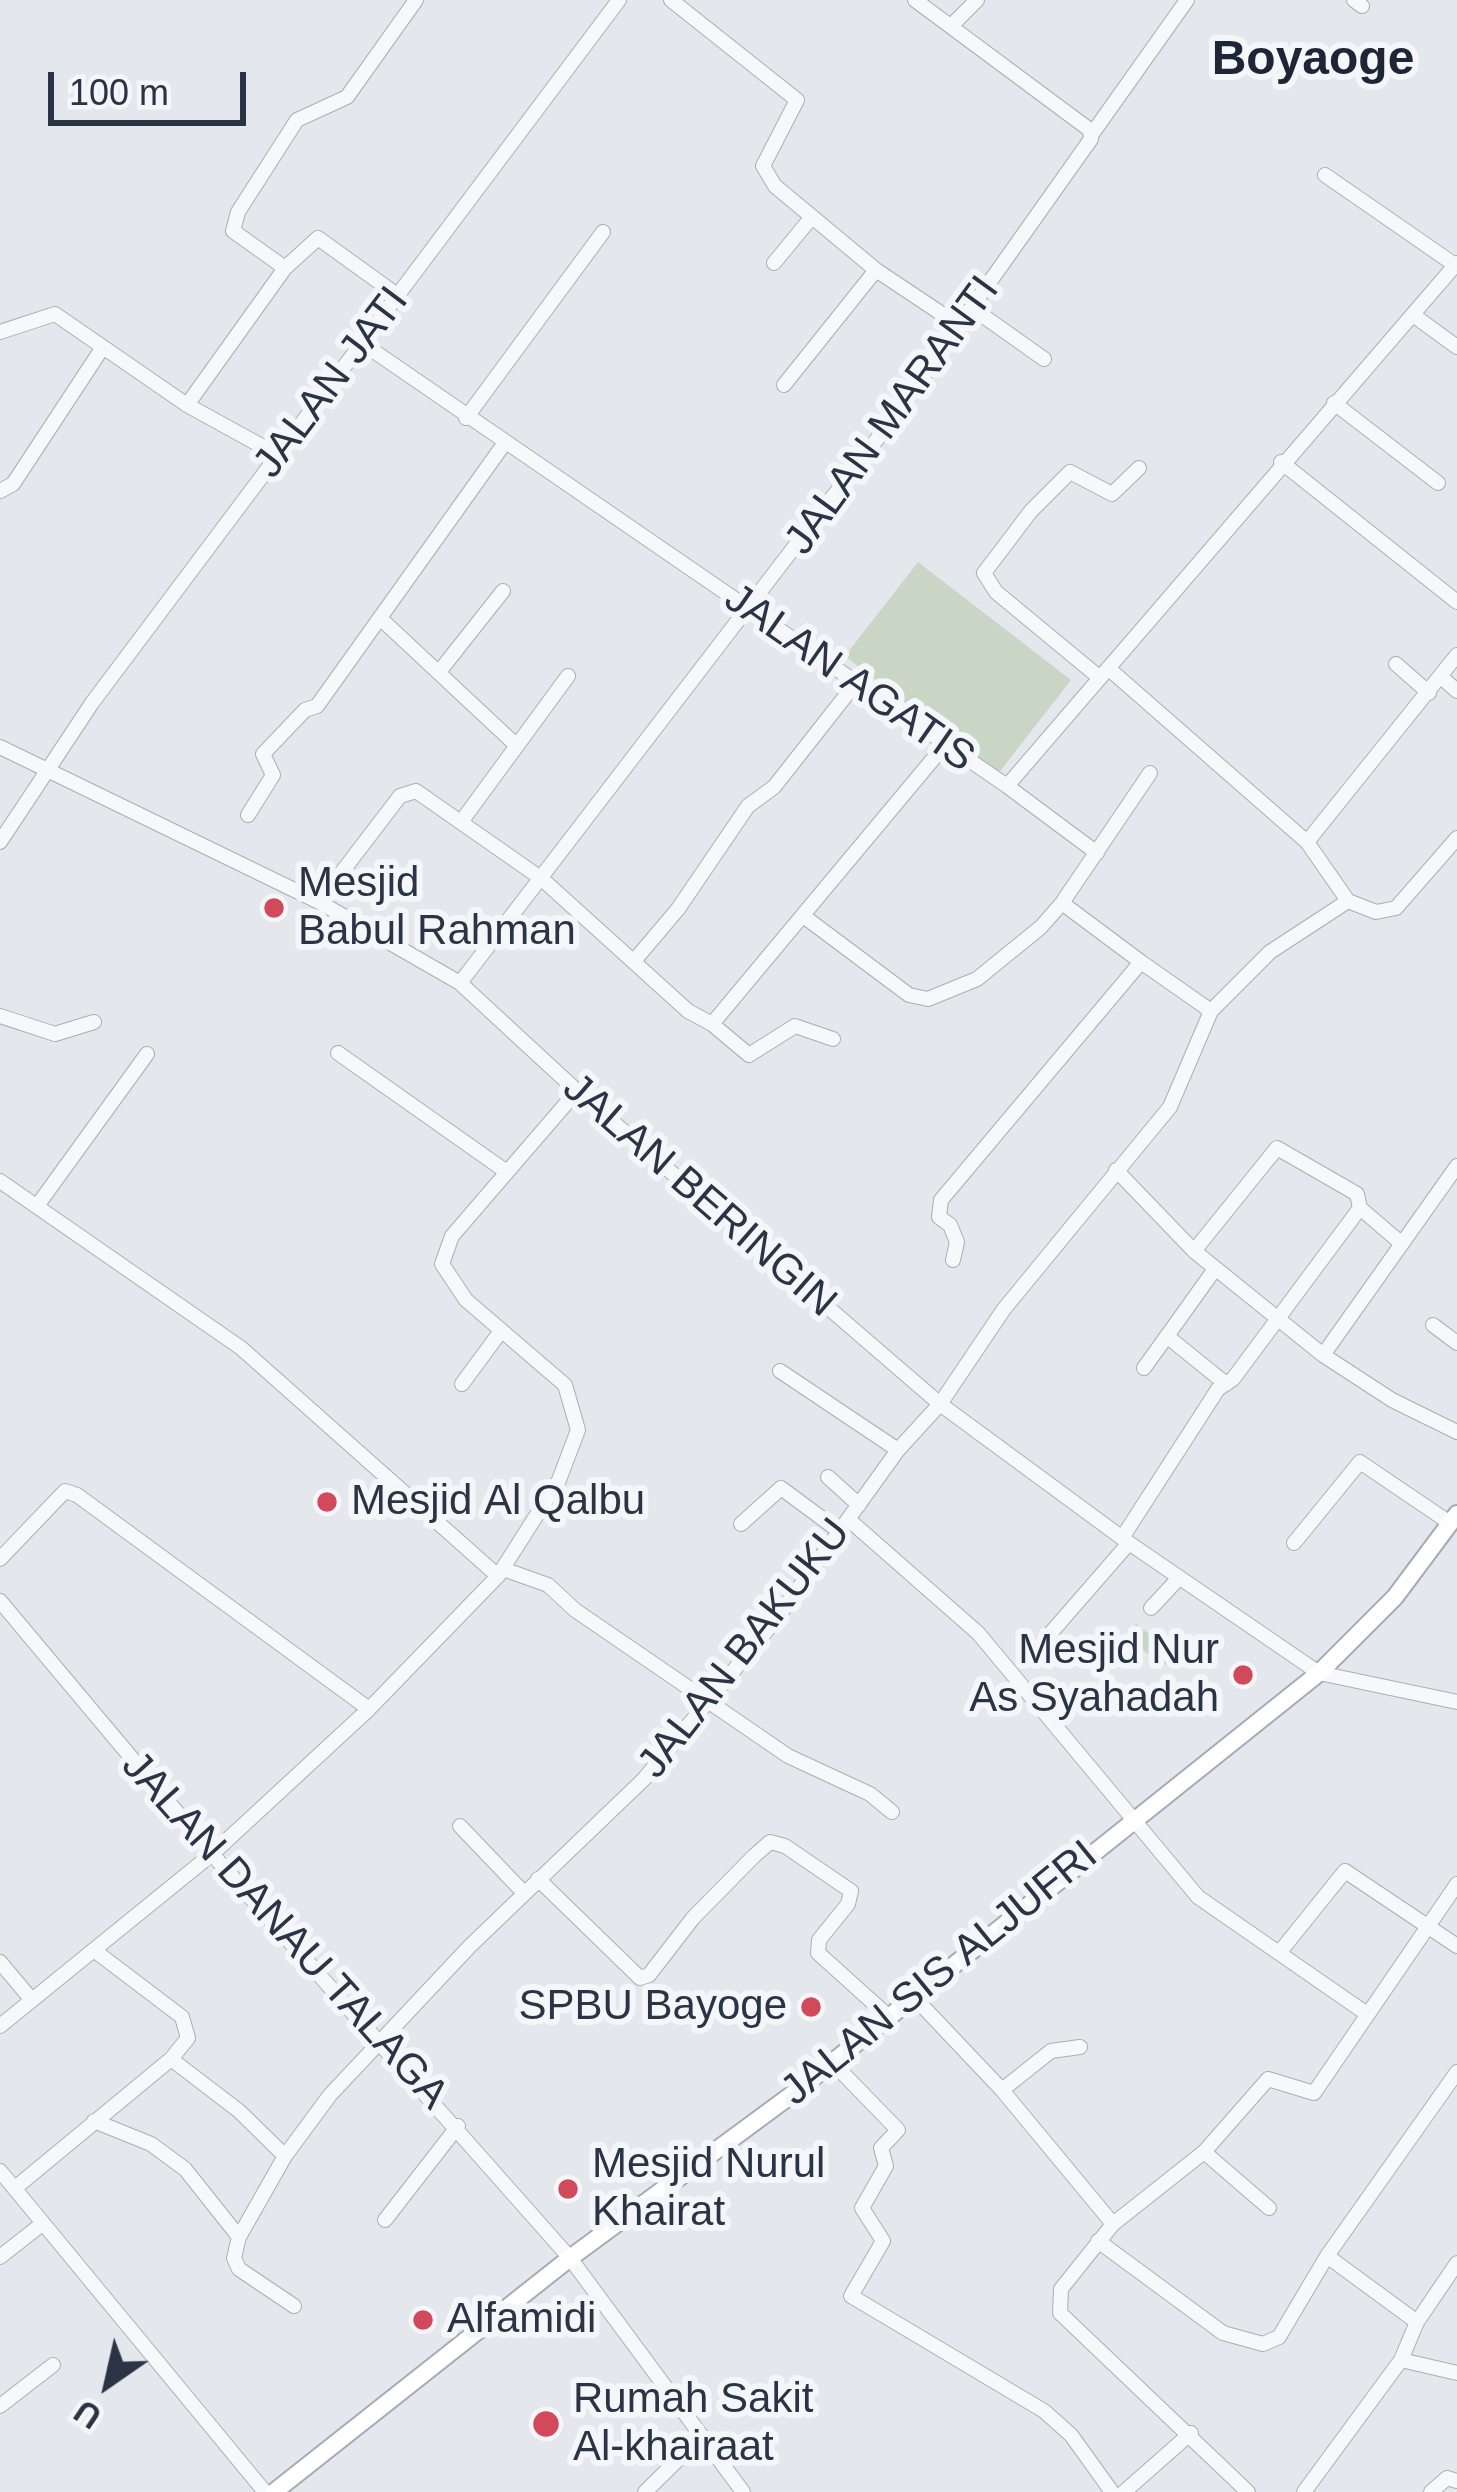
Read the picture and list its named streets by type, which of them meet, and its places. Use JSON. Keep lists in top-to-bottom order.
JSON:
{
  "streets": {
    "main road": ["JALAN SIS ALJUFRI"],
    "street": [
      "JALAN JATI",
      "JALAN MARANTI",
      "JALAN AGATIS",
      "JALAN BERINGIN",
      "JALAN BAKUKU",
      "JALAN DANAU TALAGA"
    ]
  },
  "crossings": [
    ["JALAN JATI", "JALAN AGATIS"],
    ["JALAN JATI", "JALAN BERINGIN"],
    ["JALAN MARANTI", "JALAN AGATIS"],
    ["JALAN MARANTI", "JALAN BERINGIN"],
    ["JALAN BERINGIN", "JALAN BAKUKU"],
    ["JALAN BERINGIN", "JALAN SIS ALJUFRI"],
    ["JALAN BAKUKU", "JALAN DANAU TALAGA"],
    ["JALAN DANAU TALAGA", "JALAN SIS ALJUFRI"]
  ],
  "districts": ["Boyaoge"],
  "places": [
    "Mesjid Babul Rahman",
    "Mesjid Al Qalbu",
    "Mesjid Nur As Syahadah",
    "SPBU Bayoge",
    "Mesjid Nurul Khairat",
    "Alfamidi",
    "Rumah Sakit Al-khairaat"
  ],
  "scale_bar": "100 m",
  "north": "bottom left"
}
